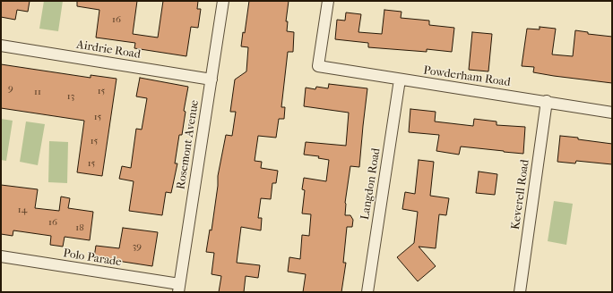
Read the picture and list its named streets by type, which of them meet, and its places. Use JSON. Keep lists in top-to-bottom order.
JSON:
{
  "streets": {
    "street": [
      "Airdrie Road",
      "Powderham Road",
      "Rosemont Avenue",
      "Langdon Road",
      "Keverell Road",
      "Polo Parade"
    ]
  },
  "crossings": [
    ["Airdrie Road", "Rosemont Avenue"],
    ["Powderham Road", "Langdon Road"],
    ["Powderham Road", "Keverell Road"],
    ["Rosemont Avenue", "Polo Parade"]
  ],
  "house_numbers": [
    "16",
    "9",
    "15",
    "11",
    "13",
    "15",
    "15",
    "15",
    "14",
    "16",
    "18",
    "39"
  ]
}
